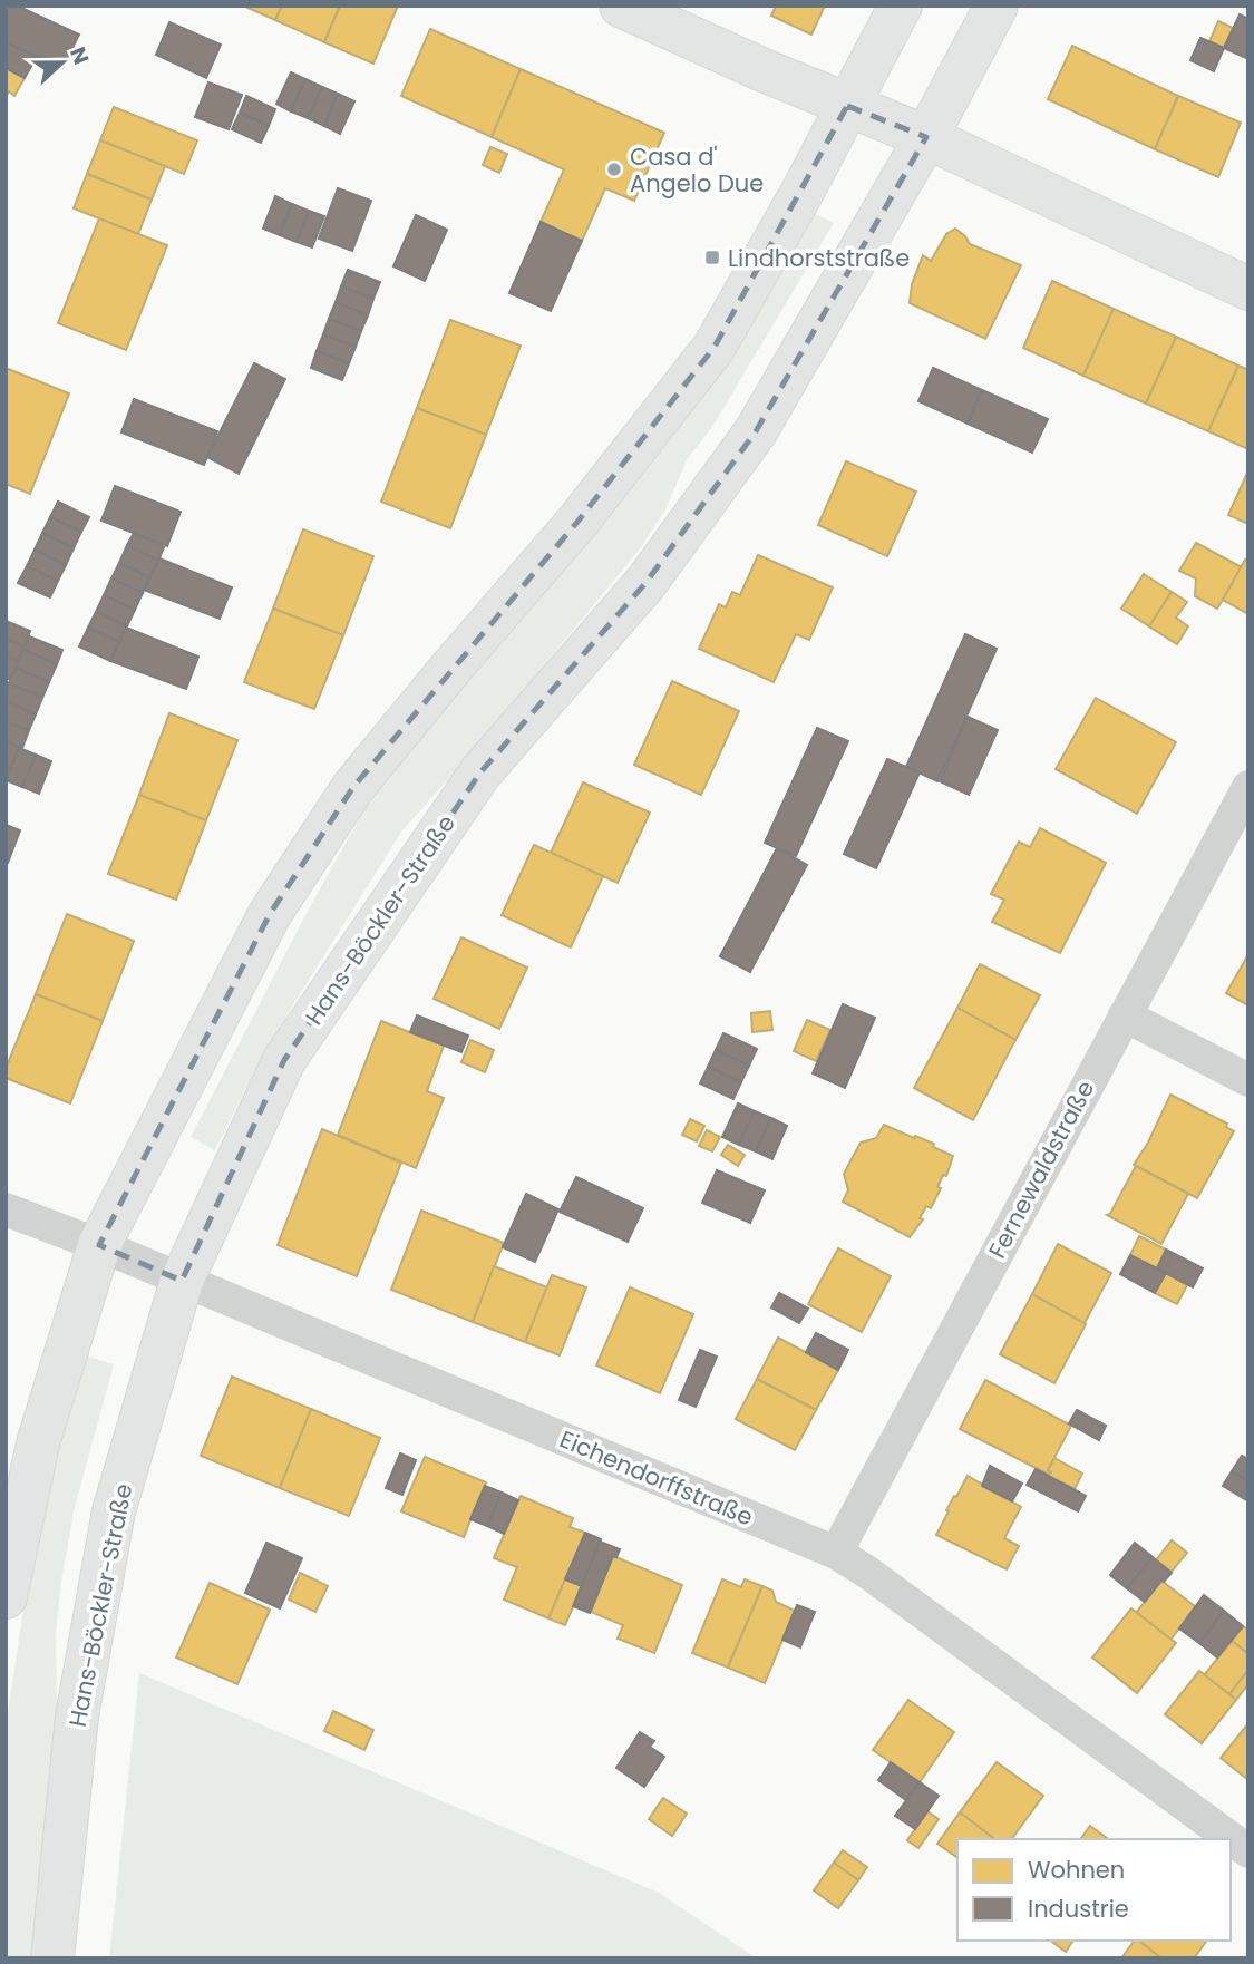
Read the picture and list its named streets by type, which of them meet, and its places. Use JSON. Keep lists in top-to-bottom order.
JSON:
{
  "streets": {
    "main road": ["Hans-Böckler-Straße"],
    "street": ["Fernewaldstraße", "Eichendorffstraße"]
  },
  "crossings": [
    ["Hans-Böckler-Straße", "Eichendorffstraße"],
    ["Fernewaldstraße", "Eichendorffstraße"]
  ],
  "places": {
    "other": ["Casa d' Angelo Due"],
    "transit": ["Lindhorststraße"]
  },
  "legend": ["Wohnen", "Industrie"],
  "north": "right"
}
